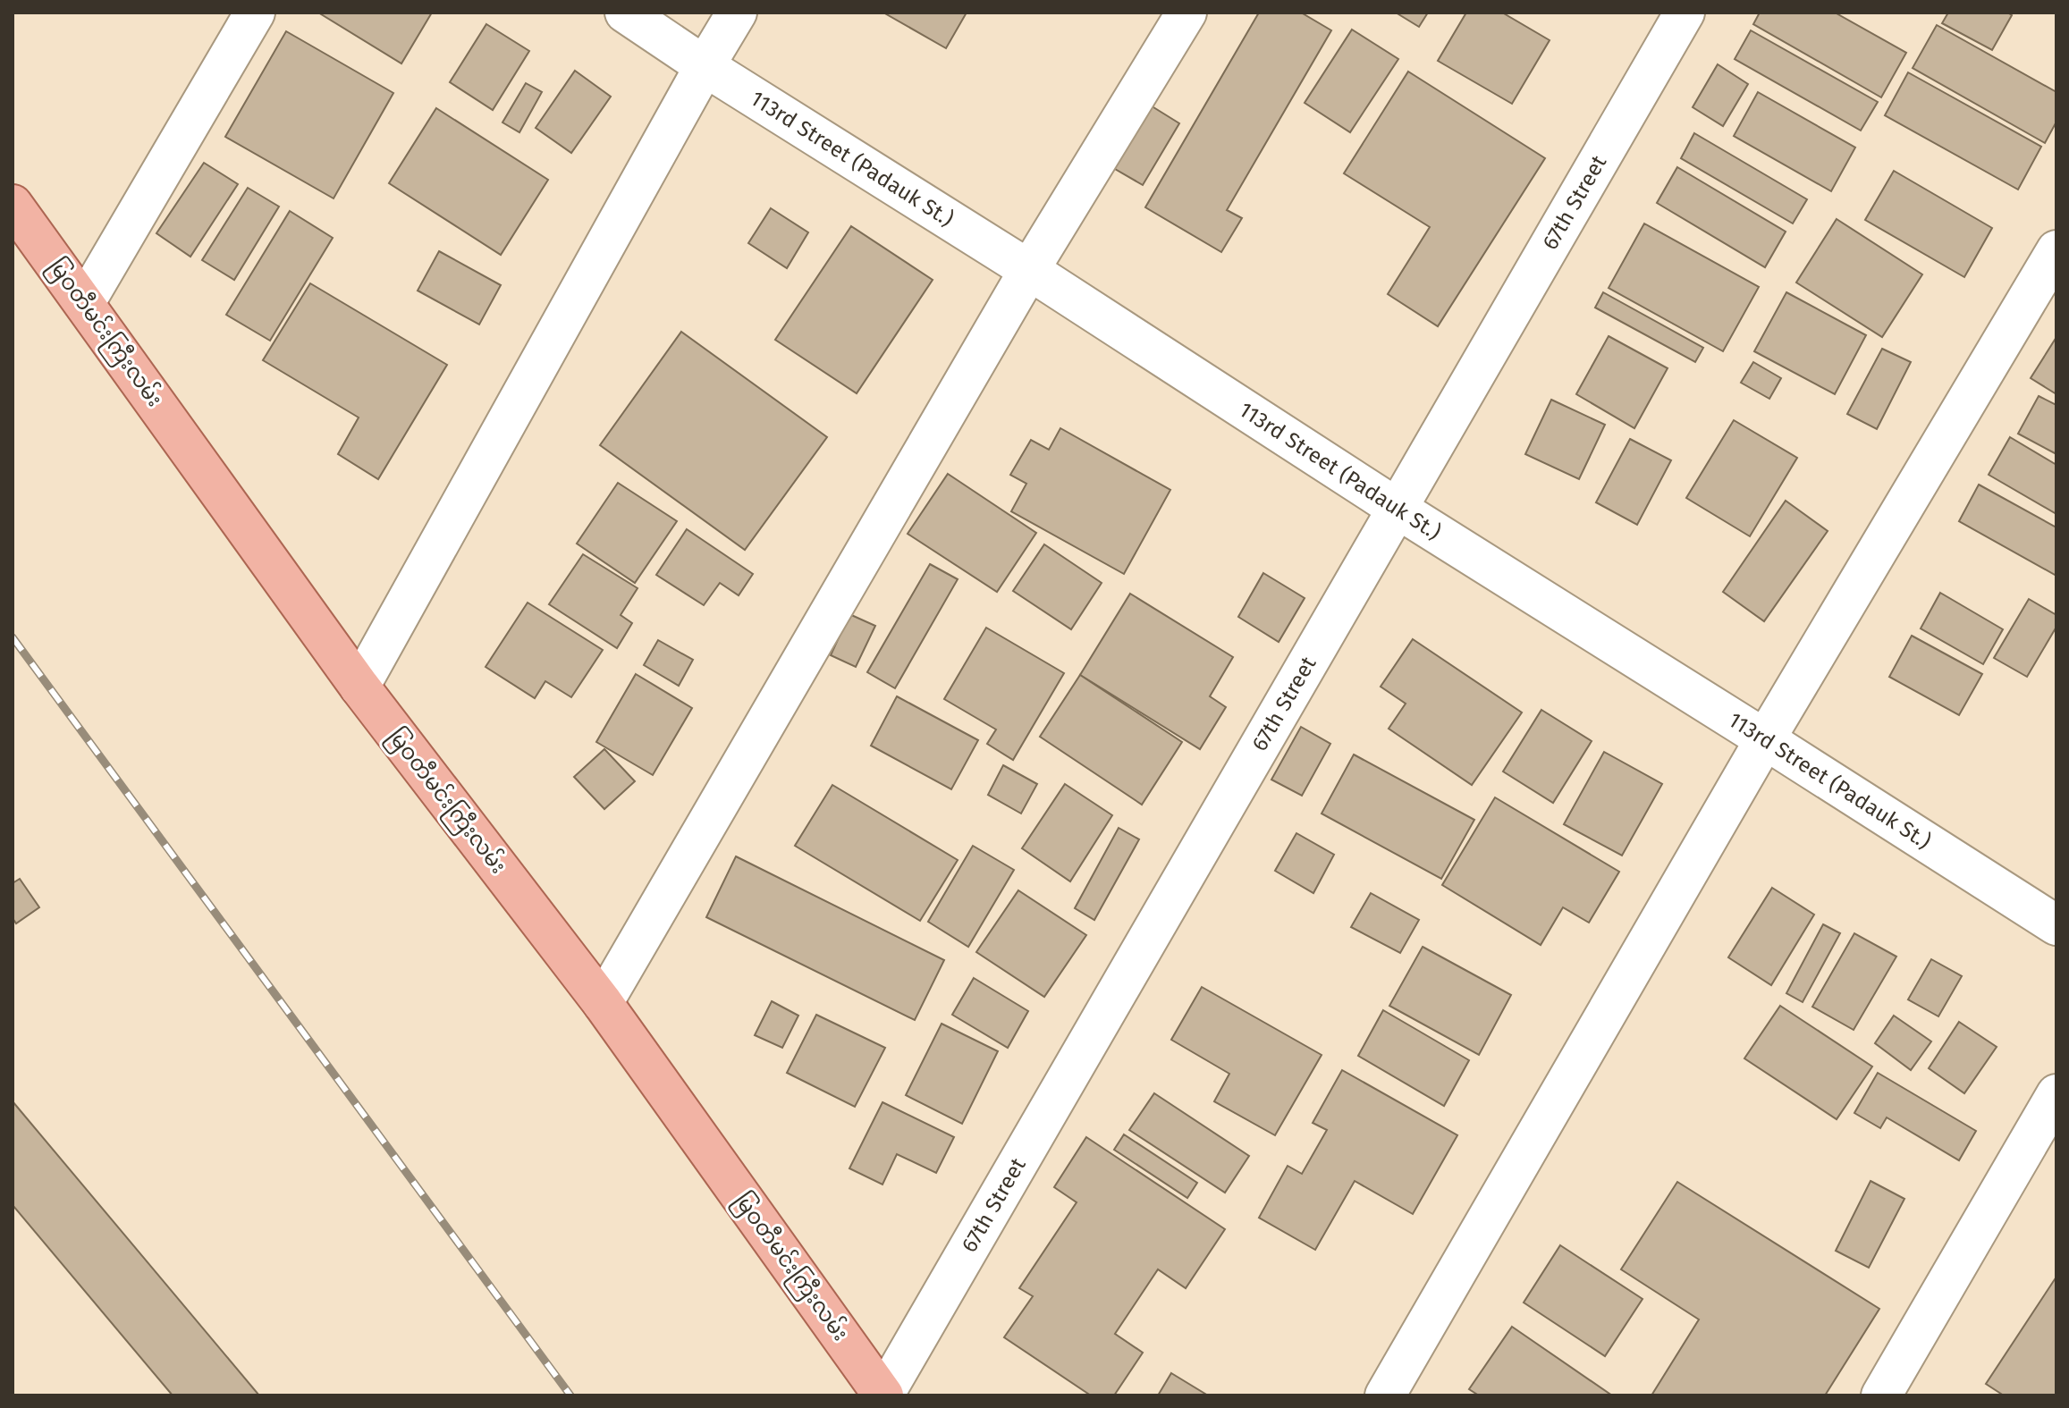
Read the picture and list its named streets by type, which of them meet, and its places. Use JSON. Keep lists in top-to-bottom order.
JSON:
{
  "streets": {
    "main road": ["မြဝတီမင်းကြီးလမ်း"],
    "street": ["113rd Street (Padauk St.)", "67th Street"]
  },
  "crossings": [
    ["113rd Street (Padauk St.)", "67th Street"],
    ["67th Street", "မြဝတီမင်းကြီးလမ်း"]
  ]
}
